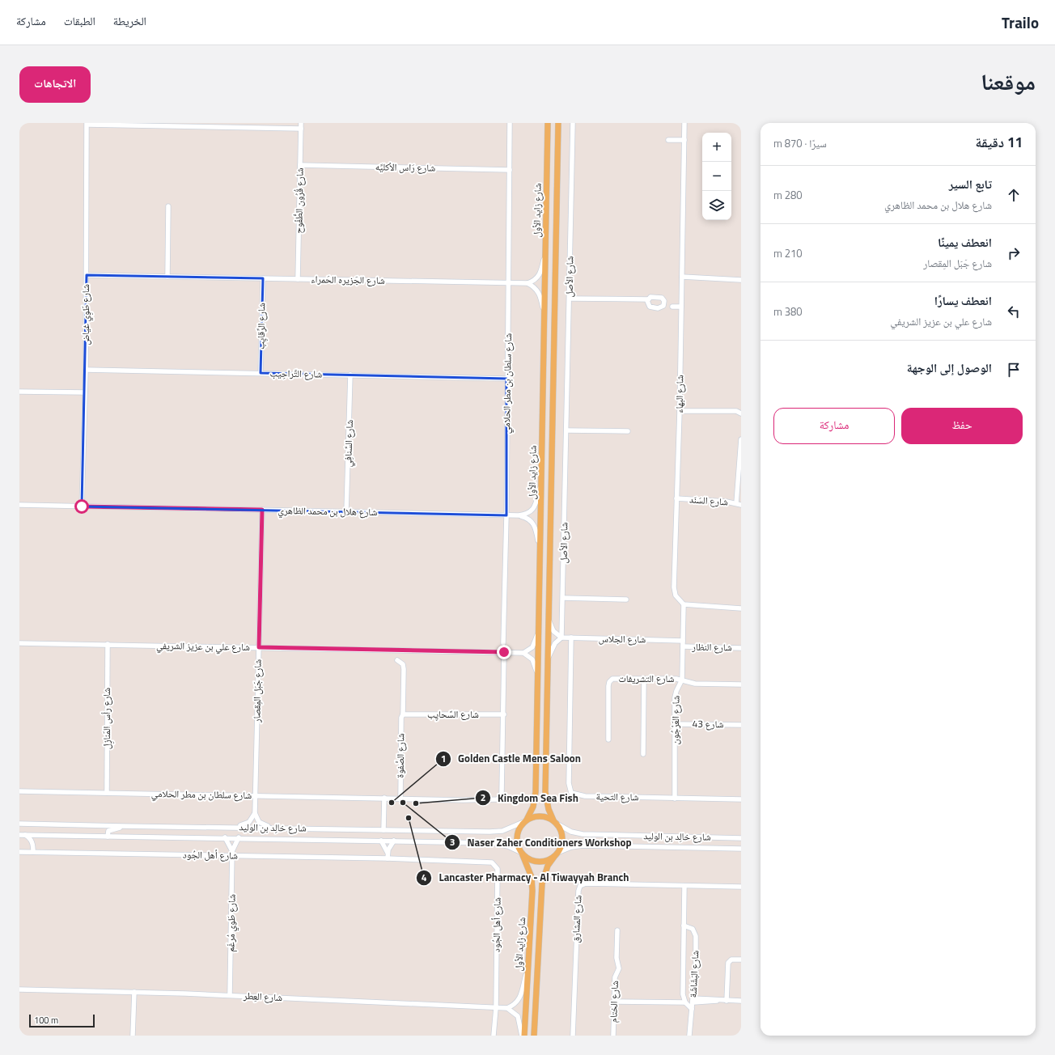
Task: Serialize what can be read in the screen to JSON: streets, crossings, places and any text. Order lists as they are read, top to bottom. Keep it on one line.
{"streets":{"main road":["شارع زايد الأول"],"street":["شارع رَاس الأكليَّه","شارع قُرُون الطُّفُوح","شارع الأصل","شارع الجَزيره الحَمراء","شارع طَوِي غياض","شارع الرِّقايِب","شارع التَّراحِيب","شارع سلطان بن مطر الحلامي","شارع البهاء","شارع السِّنافِي","شارع السَنَد","شارع هلال بن محمد الظاهري","شارع الجلاس","شارع علي بن عزيز الشريفي","شارع النظار","شارع التشريفات","شارع جَبَل المِقصار","شارع السَّحايِب","شارع رأس المَنازِل","شارع العَرْجُون","شارع 43","شارع الصَّفوة","شارع التحية","شارع خالِد بن الوليد","شارع أهل الجُود","شارع المشارق","شارع طَوي مُرغَم","شارع البَشَاشَة","شارع العِطر","شارع الختام"]},"crossings":[["شارع رَاس الأكليَّه","شارع قُرُون الطُّفُوح"],["شارع رَاس الأكليَّه","شارع سلطان بن مطر الحلامي"],["شارع قُرُون الطُّفُوح","شارع الجَزيره الحَمراء"],["شارع زايد الأول","شارع هلال بن محمد الظاهري"],["شارع زايد الأول","شارع خالِد بن الوليد"],["شارع الأصل","شارع الجلاس"],["شارع الجَزيره الحَمراء","شارع طَوِي غياض"],["شارع الجَزيره الحَمراء","شارع الرِّقايِب"],["شارع الجَزيره الحَمراء","شارع سلطان بن مطر الحلامي"],["شارع طَوِي غياض","شارع التَّراحِيب"],["شارع طَوِي غياض","شارع هلال بن محمد الظاهري"],["شارع الرِّقايِب","شارع التَّراحِيب"],["شارع التَّراحِيب","شارع سلطان بن مطر الحلامي"],["شارع التَّراحِيب","شارع السِّنافِي"],["شارع سلطان بن مطر الحلامي","شارع هلال بن محمد الظاهري"],["شارع سلطان بن مطر الحلامي","شارع علي بن عزيز الشريفي"],["شارع سلطان بن مطر الحلامي","شارع جَبَل المِقصار"],["شارع سلطان بن مطر الحلامي","شارع السَّحايِب"],["شارع سلطان بن مطر الحلامي","شارع رأس المَنازِل"],["شارع سلطان بن مطر الحلامي","شارع الصَّفوة"],["شارع البهاء","شارع السَنَد"],["شارع البهاء","شارع العَرْجُون"],["شارع السِّنافِي","شارع هلال بن محمد الظاهري"],["شارع هلال بن محمد الظاهري","شارع جَبَل المِقصار"],["شارع الجلاس","شارع العَرْجُون"],["شارع الجلاس","شارع التحية"],["شارع علي بن عزيز الشريفي","شارع جَبَل المِقصار"],["شارع علي بن عزيز الشريفي","شارع رأس المَنازِل"],["شارع النظار","شارع العَرْجُون"],["شارع التشريفات","شارع العَرْجُون"],["شارع السَّحايِب","شارع الصَّفوة"],["شارع العَرْجُون","شارع 43"],["شارع العَرْجُون","شارع التحية"],["شارع خالِد بن الوليد","شارع طَوي مُرغَم"],["شارع أهل الجُود","شارع طَوي مُرغَم"],["شارع أهل الجُود","شارع العِطر"],["شارع المشارق","شارع البَشَاشَة"],["شارع طَوي مُرغَم","شارع العِطر"]],"places":["Golden Castle Mens Saloon","Naser Zaher Conditioners Workshop","Kingdom Sea Fish","Lancaster Pharmacy - Al Tiwayyah Branch"],"scale_bar":"100 m","page":{"header":"Trailo","nav":["الخريطة","الطبقات","مشاركة"],"title":"موقعنا","buttons":["الاتجاهات",["حفظ","مشاركة"]],"heading":["11 دقيقة","سيرًا · 870 m"],"map_buttons":["+","−"],"list":[["تابع السير","شارع هلال بن محمد الظاهري","280 m"],["انعطف يمينًا","شارع جَبَل المِقصار","210 m"],["انعطف يسارًا","شارع علي بن عزيز الشريفي","380 m"],"الوصول إلى الوجهة"],"scale":"100 m"}}
